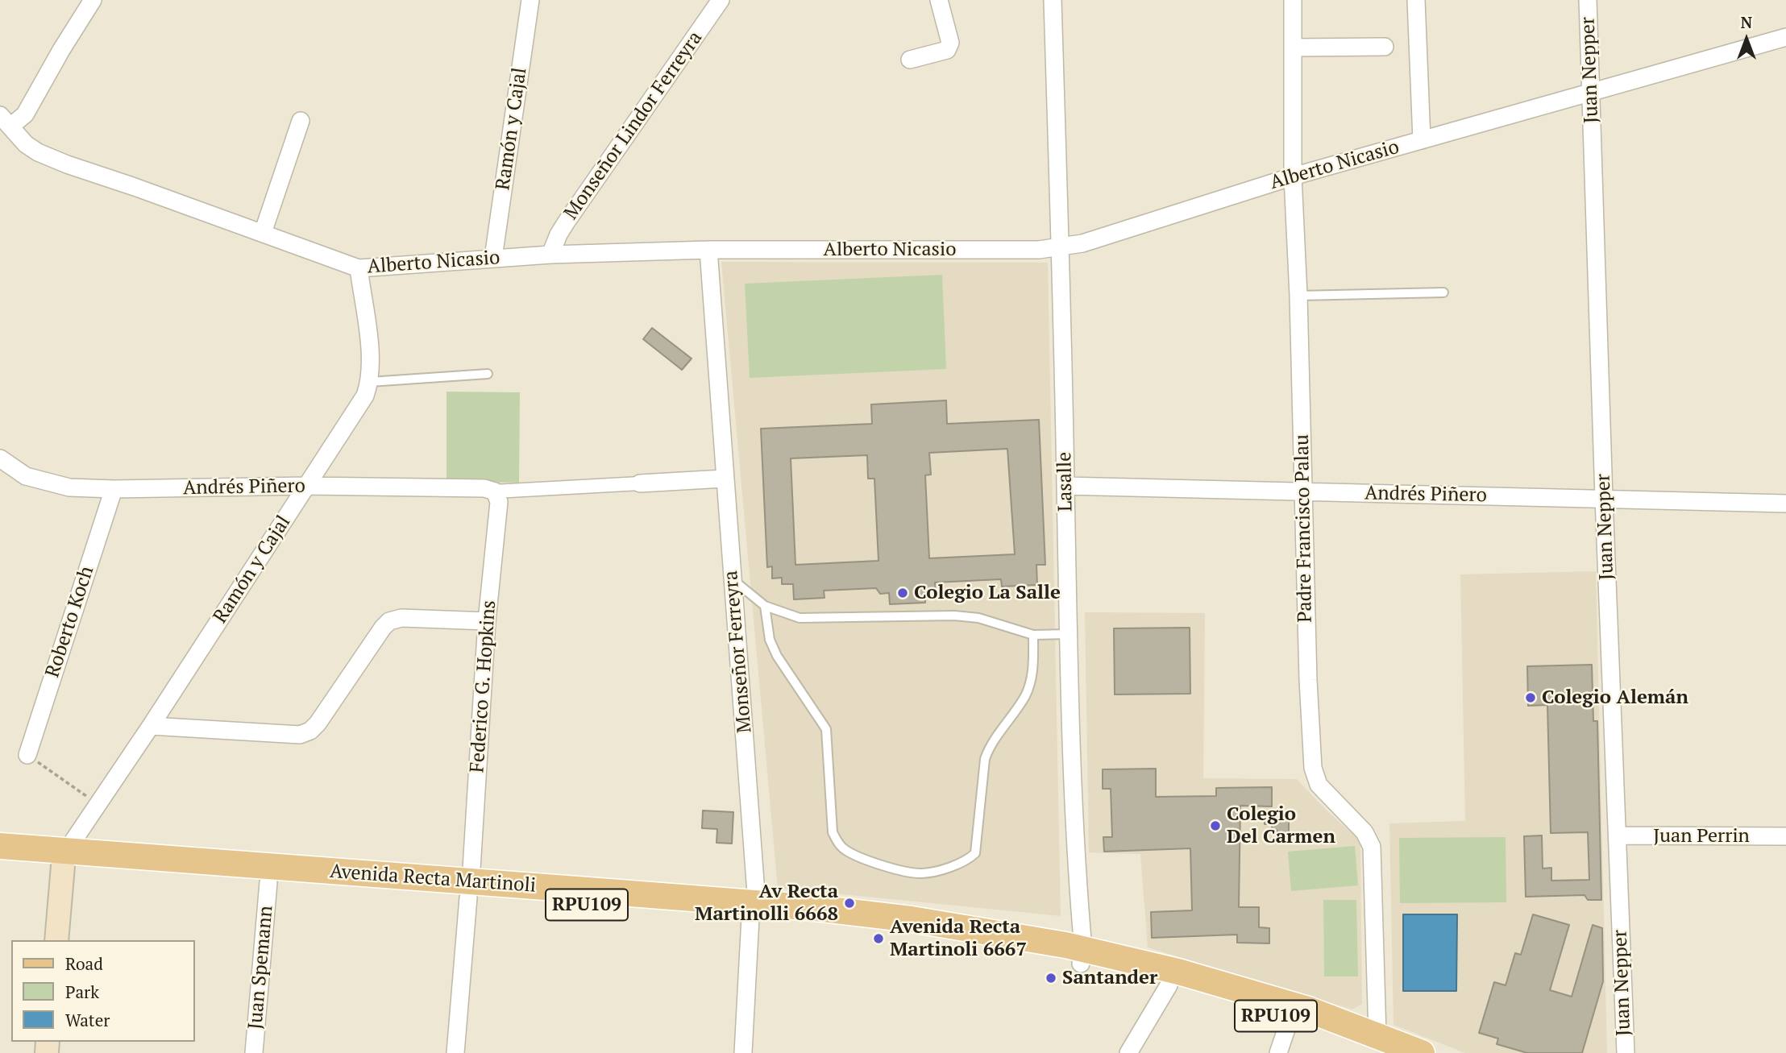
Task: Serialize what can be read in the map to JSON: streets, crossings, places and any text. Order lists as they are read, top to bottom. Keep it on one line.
{"streets":{"main road":["Ramón y Cajal","Avenida Recta Martinoli","RPU109"],"street":["Juan Nepper","Monseñor Lindor Ferreyra","Alberto Nicasio","Lasalle","Andrés Piñero","Padre Francisco Palau","Roberto Koch","Monseñor Ferreyra","Federico G. Hopkins","Juan Perrin","Juan Spemann"]},"crossings":[["Juan Nepper","Alberto Nicasio"],["Juan Nepper","Andrés Piñero"],["Juan Nepper","Juan Perrin"],["Monseñor Lindor Ferreyra","Alberto Nicasio"],["Ramón y Cajal","Alberto Nicasio"],["Ramón y Cajal","Andrés Piñero"],["Ramón y Cajal","Avenida Recta Martinoli"],["Alberto Nicasio","Lasalle"],["Alberto Nicasio","Padre Francisco Palau"],["Alberto Nicasio","Monseñor Ferreyra"],["Lasalle","Andrés Piñero"],["Lasalle","Avenida Recta Martinoli"],["Andrés Piñero","Padre Francisco Palau"],["Andrés Piñero","Roberto Koch"],["Andrés Piñero","Federico G. Hopkins"],["Padre Francisco Palau","Avenida Recta Martinoli"],["Monseñor Ferreyra","Avenida Recta Martinoli"],["Federico G. Hopkins","Avenida Recta Martinoli"],["Avenida Recta Martinoli","Juan Spemann"]],"places":["Colegio La Salle","Colegio Alemán","Colegio Del Carmen","Av Recta Martinolli 6668","Avenida Recta Martinoli 6667","Santander"],"legend":["Road","Park","Water"],"north":"top"}
